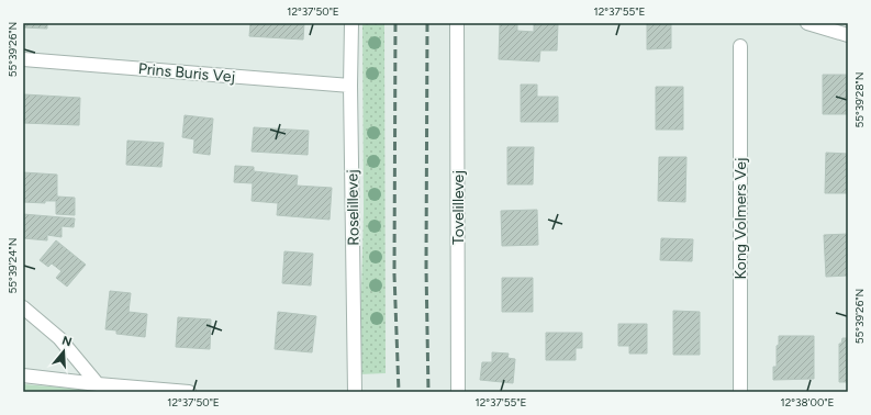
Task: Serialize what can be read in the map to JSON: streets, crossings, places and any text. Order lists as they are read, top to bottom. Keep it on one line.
{"streets":{"street":["Prins Buris Vej","Roselillevej","Tovelillevej","Kong Volmers Vej"]},"crossings":[["Prins Buris Vej","Roselillevej"]],"north":"top","coordinates":["12°37'50\"E","12°37'55\"E","55°39'26\"N","55°39'28\"N","55°39'24\"N","12°38'00\"E"]}
